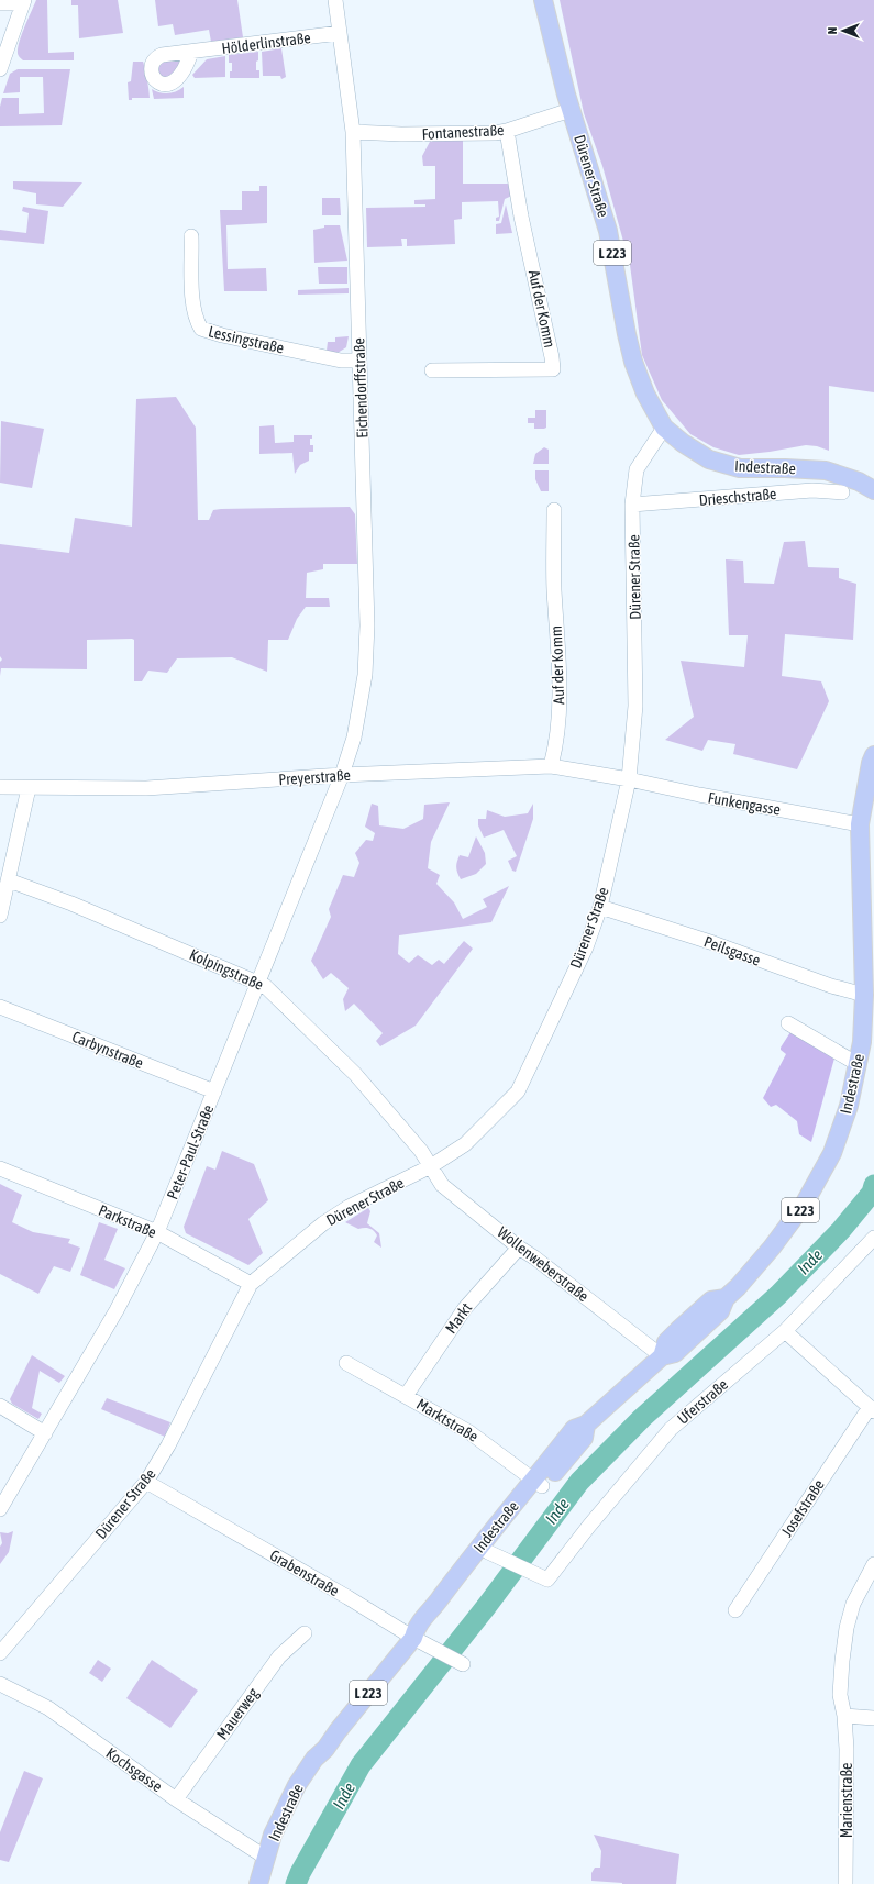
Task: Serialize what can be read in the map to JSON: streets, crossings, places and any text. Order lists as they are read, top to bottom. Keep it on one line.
{"streets":{"main road":["Dürener Straße","L 223","Indestraße"],"street":["Hölderlinstraße","Fontanestraße","Auf der Komm","Lessingstraße","Eichendorffstraße","Drieschstraße","Preyerstraße","Funkengasse","Peilsgasse","Kolpingstraße","Carbynstraße","Peter-Paul-Straße","Parkstraße","Wollenweberstraße","Markt","Uferstraße","Marktstraße","Josefstraße","Grabenstraße","Mauerweg","Kochsgasse","Marienstraße"]},"crossings":[["Hölderlinstraße","Eichendorffstraße"],["Fontanestraße","Dürener Straße"],["Fontanestraße","Auf der Komm"],["Fontanestraße","Eichendorffstraße"],["Dürener Straße","Indestraße"],["Dürener Straße","Drieschstraße"],["Dürener Straße","Preyerstraße"],["Dürener Straße","Funkengasse"],["Dürener Straße","Peilsgasse"],["Dürener Straße","Kolpingstraße"],["Dürener Straße","Parkstraße"],["Dürener Straße","Wollenweberstraße"],["Dürener Straße","Grabenstraße"],["Auf der Komm","Preyerstraße"],["Lessingstraße","Eichendorffstraße"],["Eichendorffstraße","Preyerstraße"],["Eichendorffstraße","Peter-Paul-Straße"],["Indestraße","Funkengasse"],["Indestraße","Peilsgasse"],["Indestraße","Wollenweberstraße"],["Indestraße","Uferstraße"],["Indestraße","Marktstraße"],["Indestraße","Grabenstraße"],["Indestraße","Kochsgasse"],["Preyerstraße","Funkengasse"],["Preyerstraße","Peter-Paul-Straße"],["Kolpingstraße","Peter-Paul-Straße"],["Kolpingstraße","Wollenweberstraße"],["Carbynstraße","Peter-Paul-Straße"],["Peter-Paul-Straße","Parkstraße"],["Wollenweberstraße","Markt"],["Markt","Marktstraße"],["Mauerweg","Kochsgasse"]],"water":["Inde"],"north":"left"}
